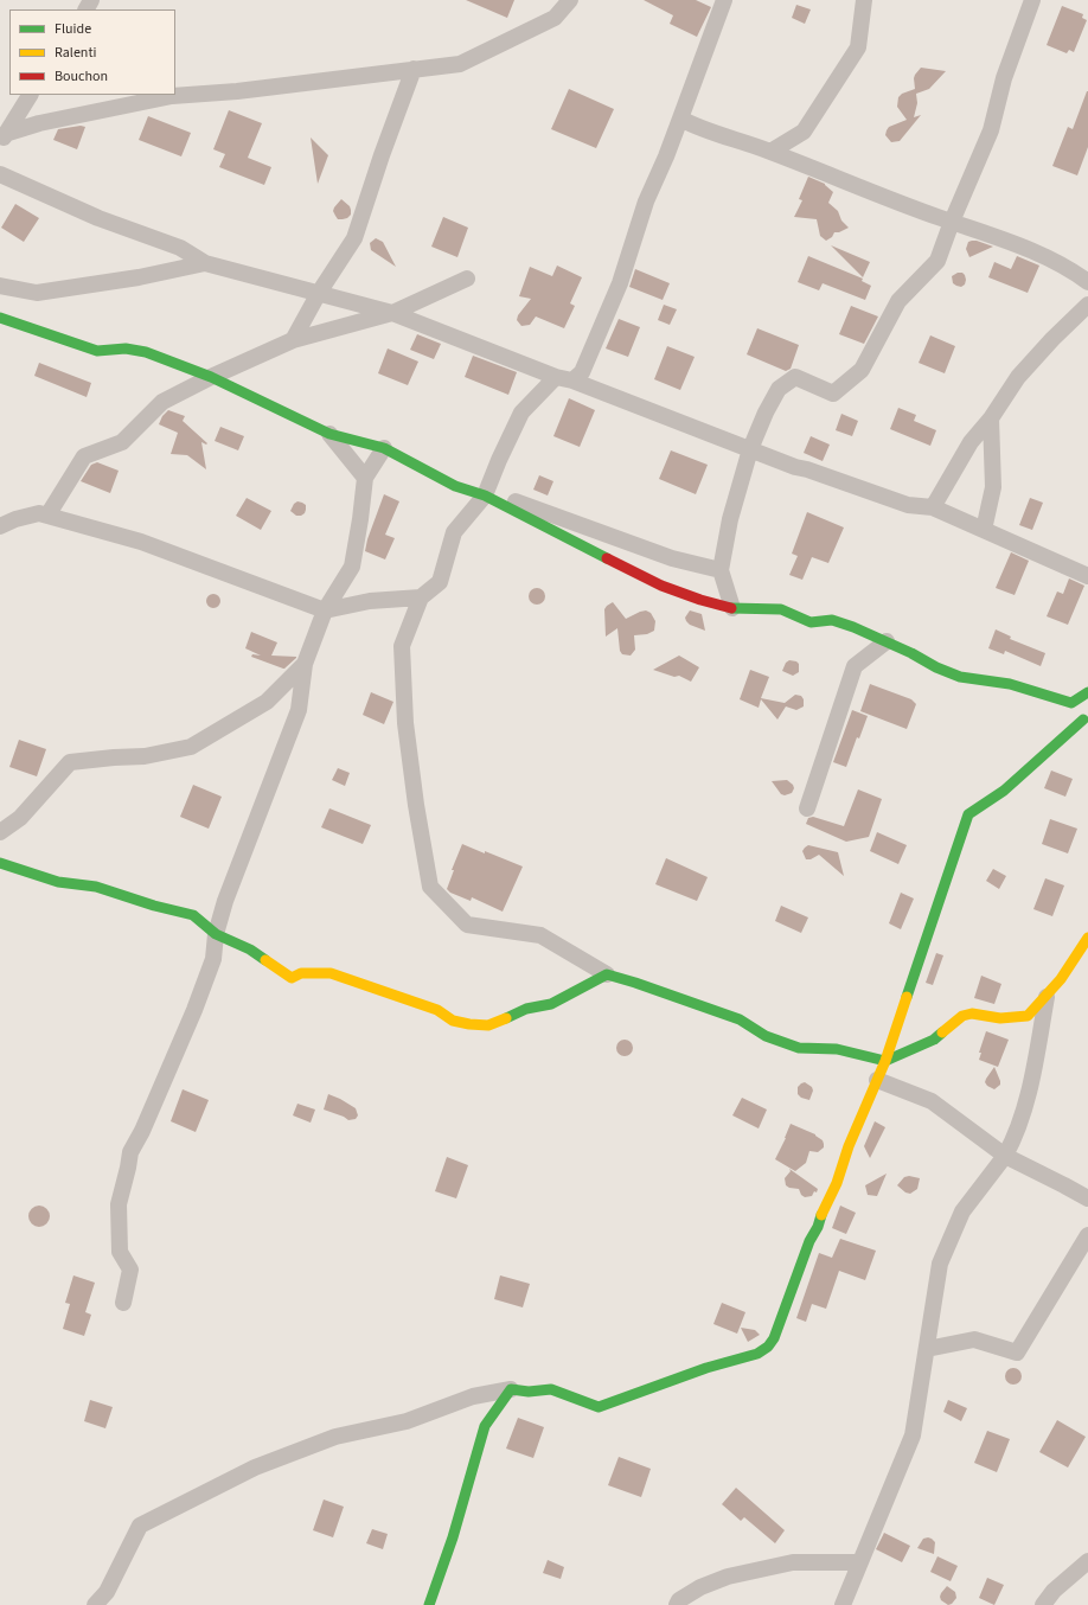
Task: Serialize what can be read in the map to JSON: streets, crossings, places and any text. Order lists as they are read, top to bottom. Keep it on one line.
{"legend":["Fluide","Ralenti","Bouchon"]}
